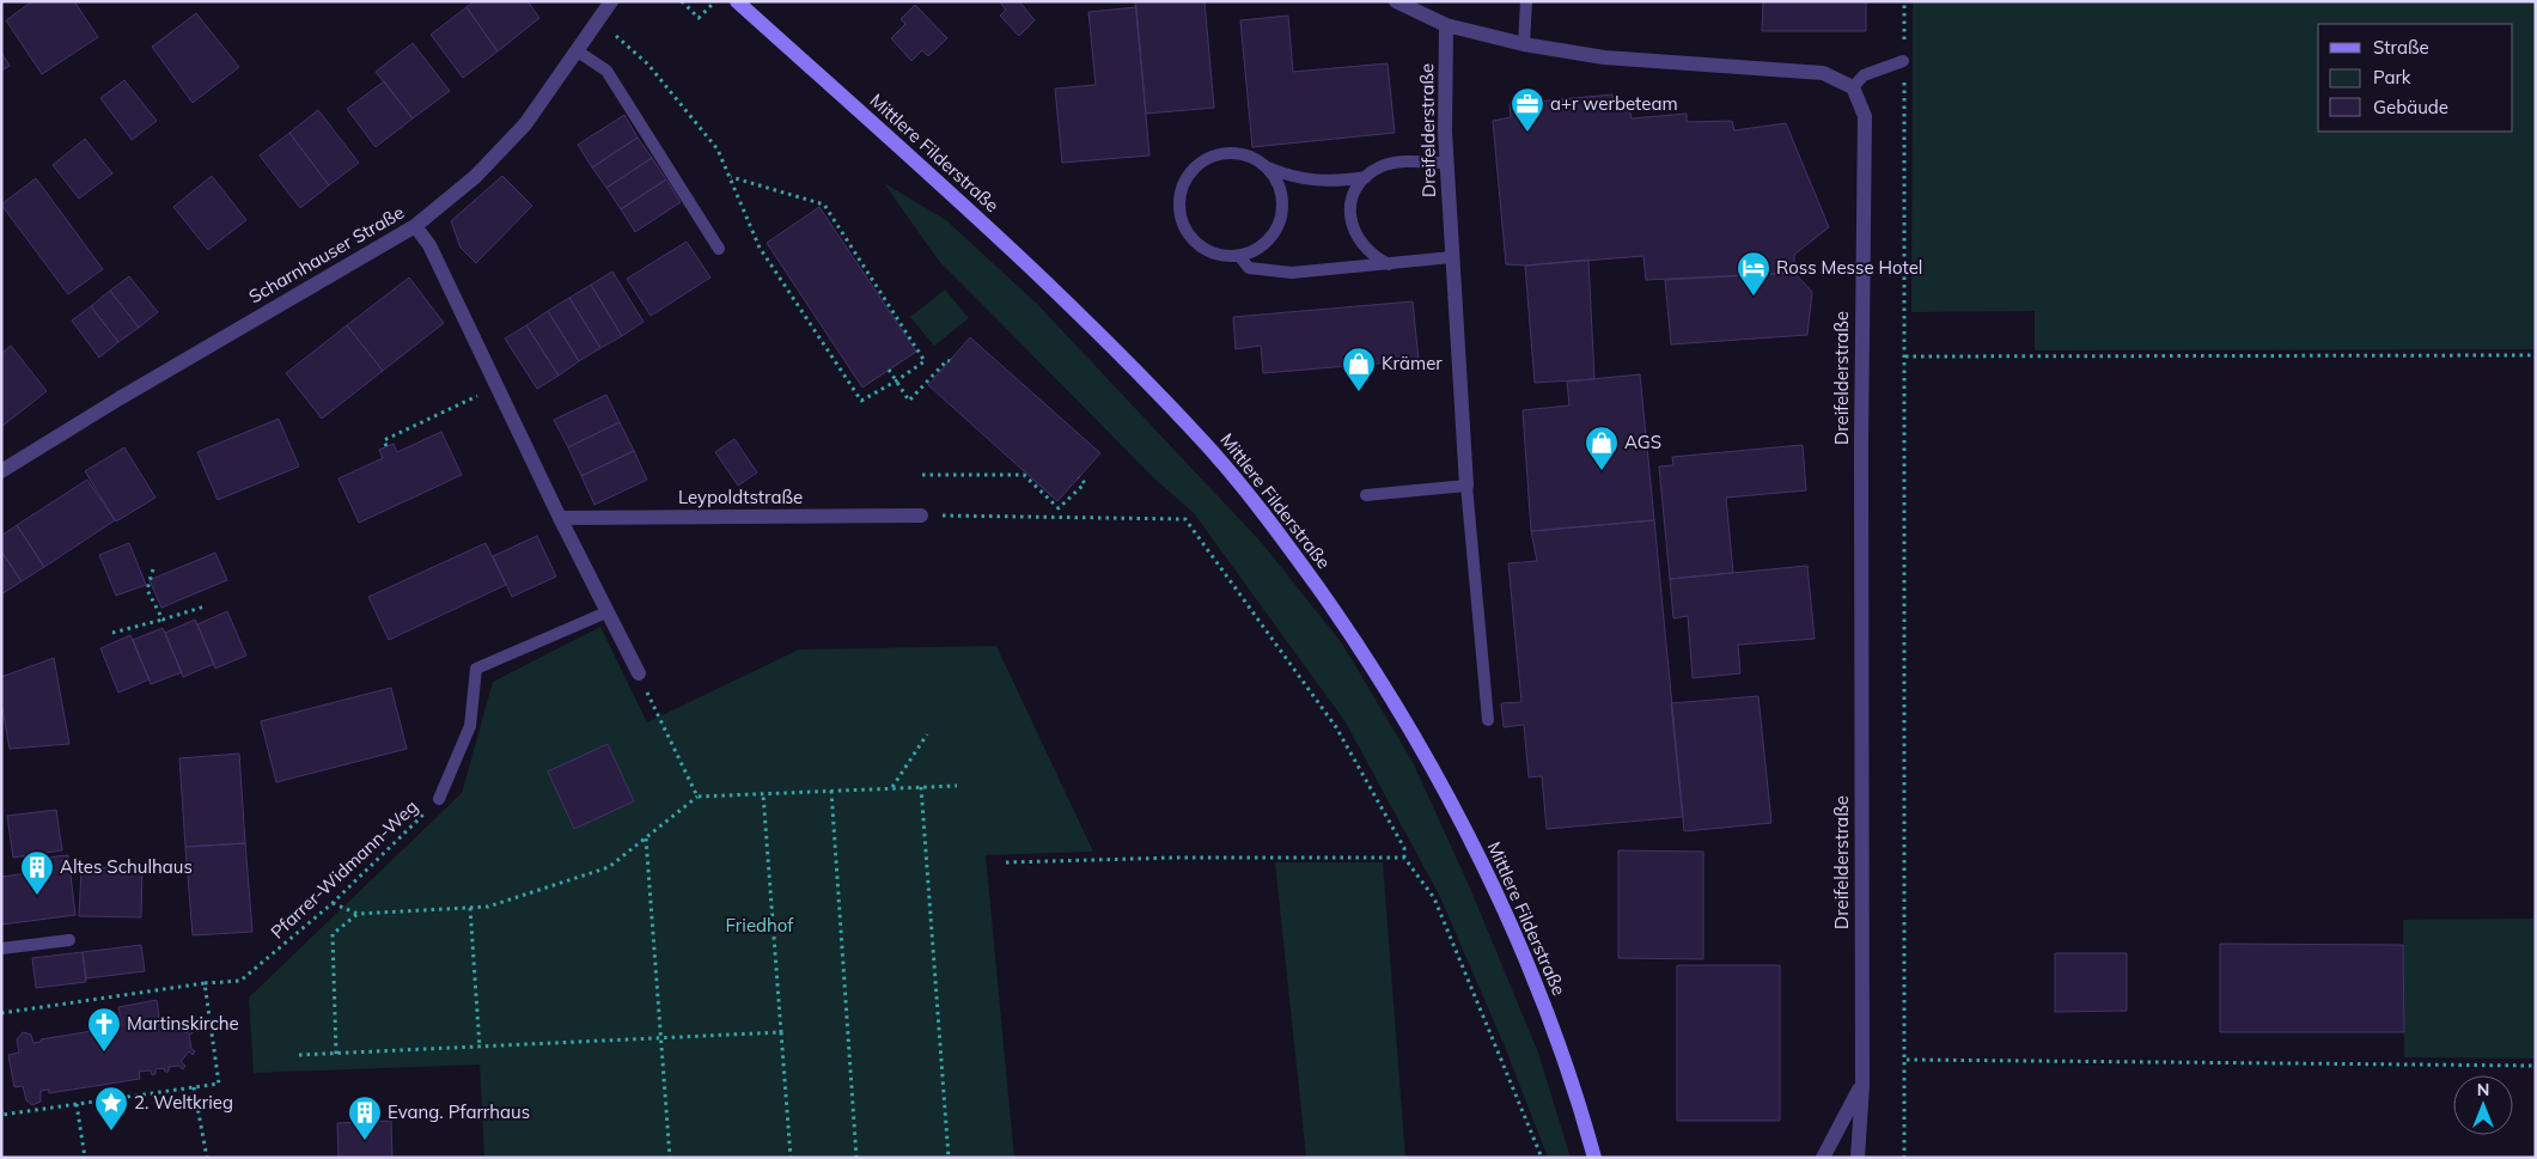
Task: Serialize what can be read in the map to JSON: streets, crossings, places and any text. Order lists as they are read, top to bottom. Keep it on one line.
{"streets":{"main road":["Mittlere Filderstraße"],"street":["Dreifelderstraße","Scharnhauser Straße","Leypoldtstraße"],"path":["Pfarrer-Widmann-Weg"]},"parks":["Friedhof"],"places":{"office":["a+r werbeteam"],"hotel":["Ross Messe Hotel"],"shop":["Krämer","AGS"],"building":["Altes Schulhaus","Evang. Pfarrhaus"],"church":["Martinskirche"],"place":["2. Weltkrieg"]},"legend":["Straße","Park","Gebäude"],"north":"top"}
